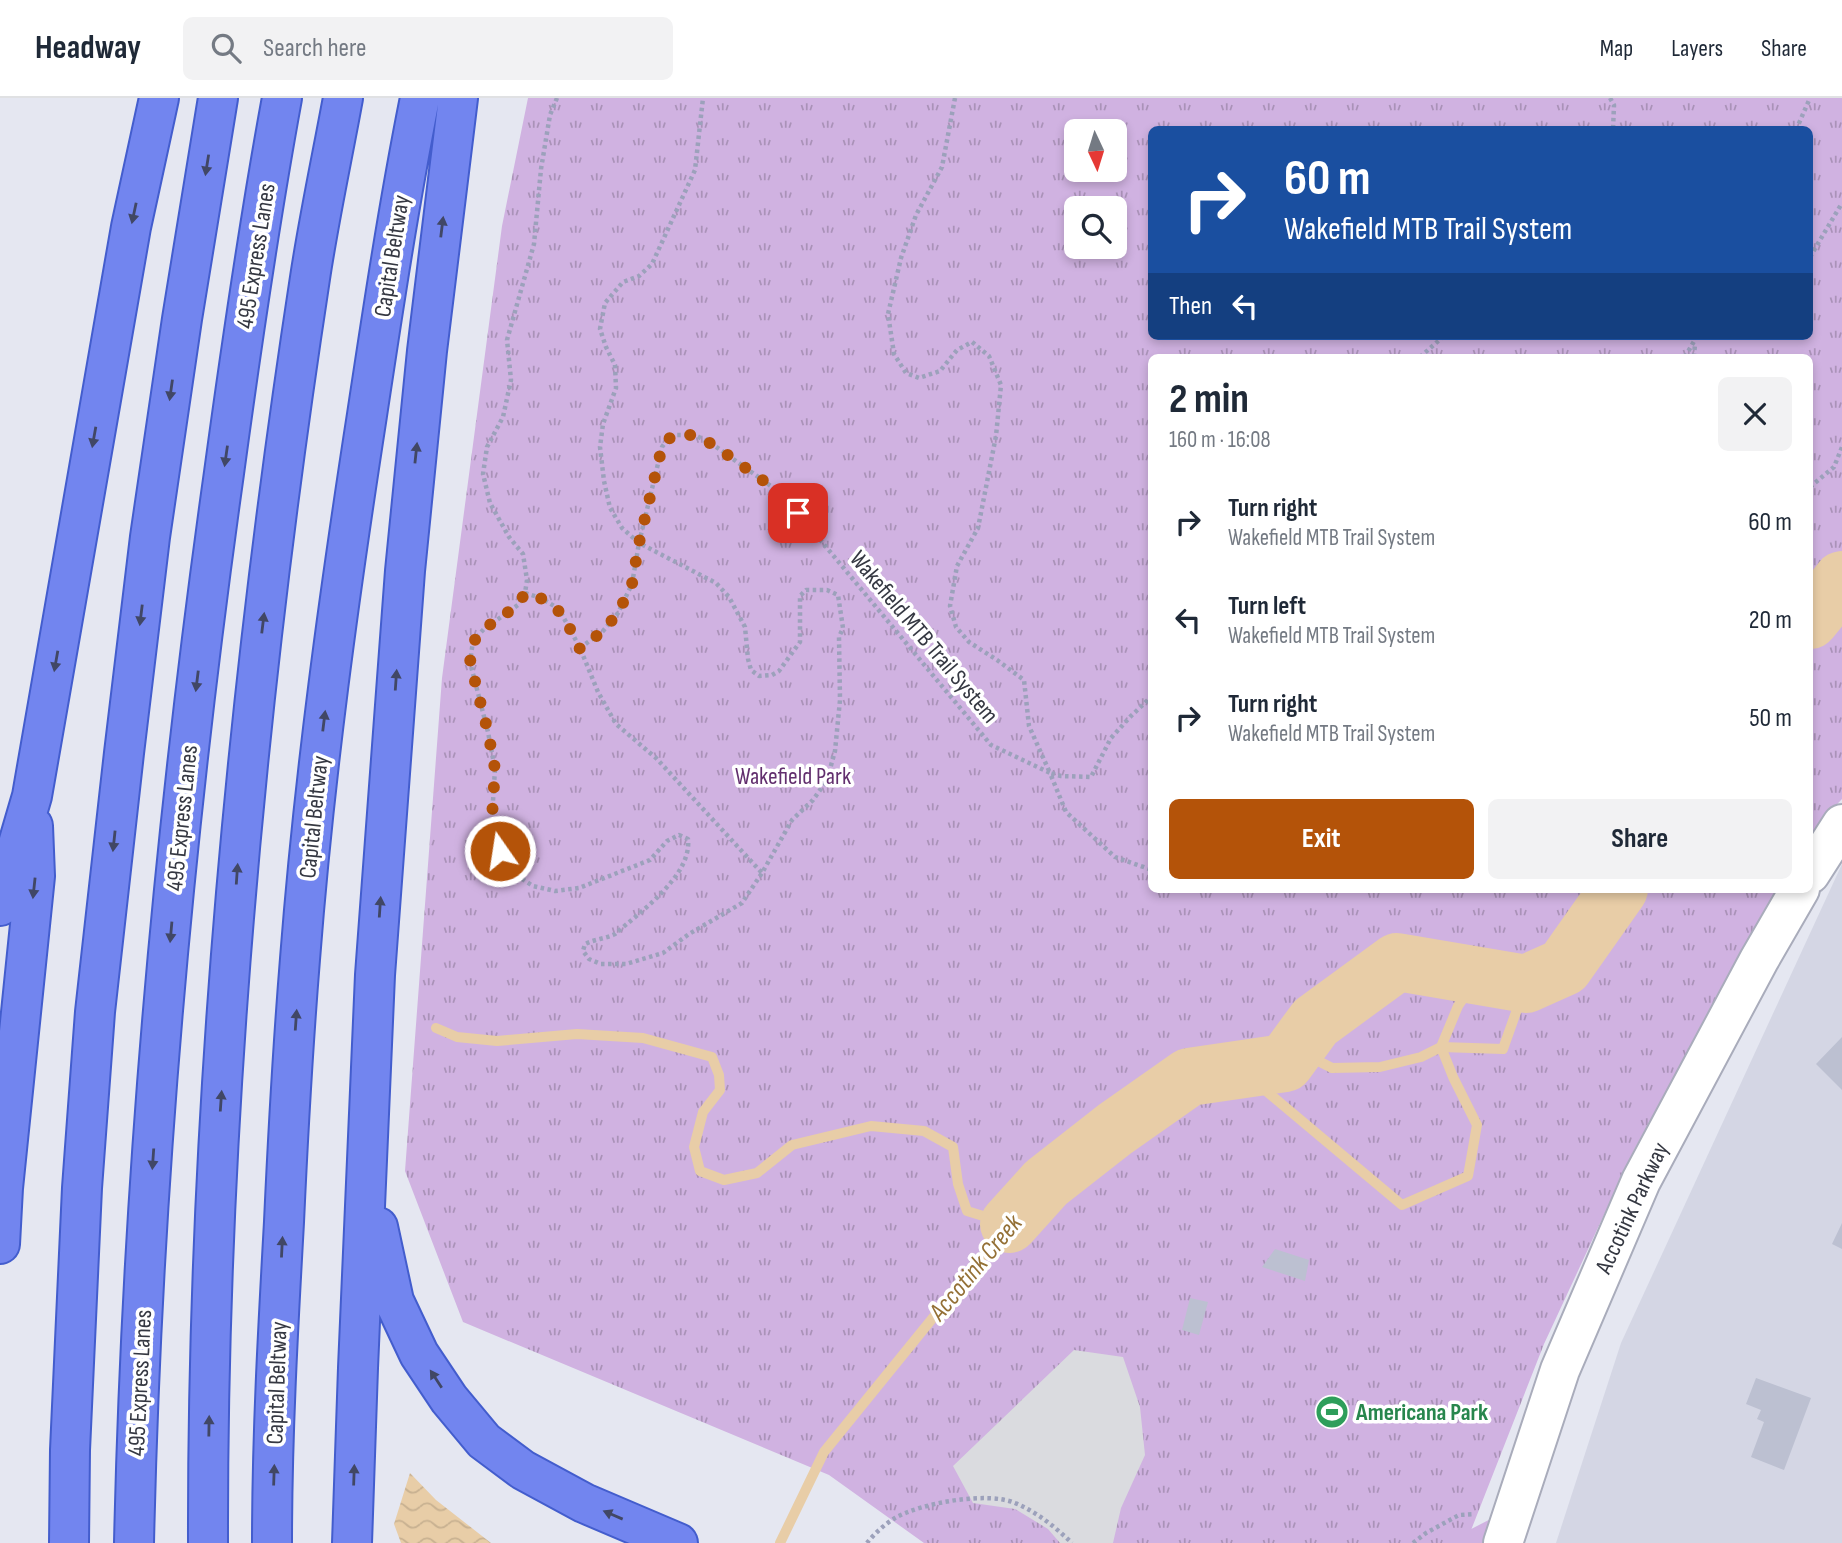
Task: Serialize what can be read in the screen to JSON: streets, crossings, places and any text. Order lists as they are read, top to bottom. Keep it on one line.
{"streets":{"highway":["495 Express Lanes","Capital Beltway"],"street":["Accotink Parkway"],"path":["Wakefield MTB Trail System"]},"water":["Accotink Creek"],"parks":["Wakefield Park"],"places":{"sports":["Americana Park"]},"north":"bottom","page":{"header":"Headway","search":"Search here","nav":["Map","Layers","Share"],"turn":["60 m","Wakefield MTB Trail System"],"then":"Then","heading":["2 min","160 m · 16:08"],"list":[{"name":"Turn right","note":"Wakefield MTB Trail System","value":"60 m"},{"name":"Turn left","note":"Wakefield MTB Trail System","value":"20 m"},{"name":"Turn right","note":"Wakefield MTB Trail System","value":"50 m"}],"buttons":["Exit","Share"]}}
